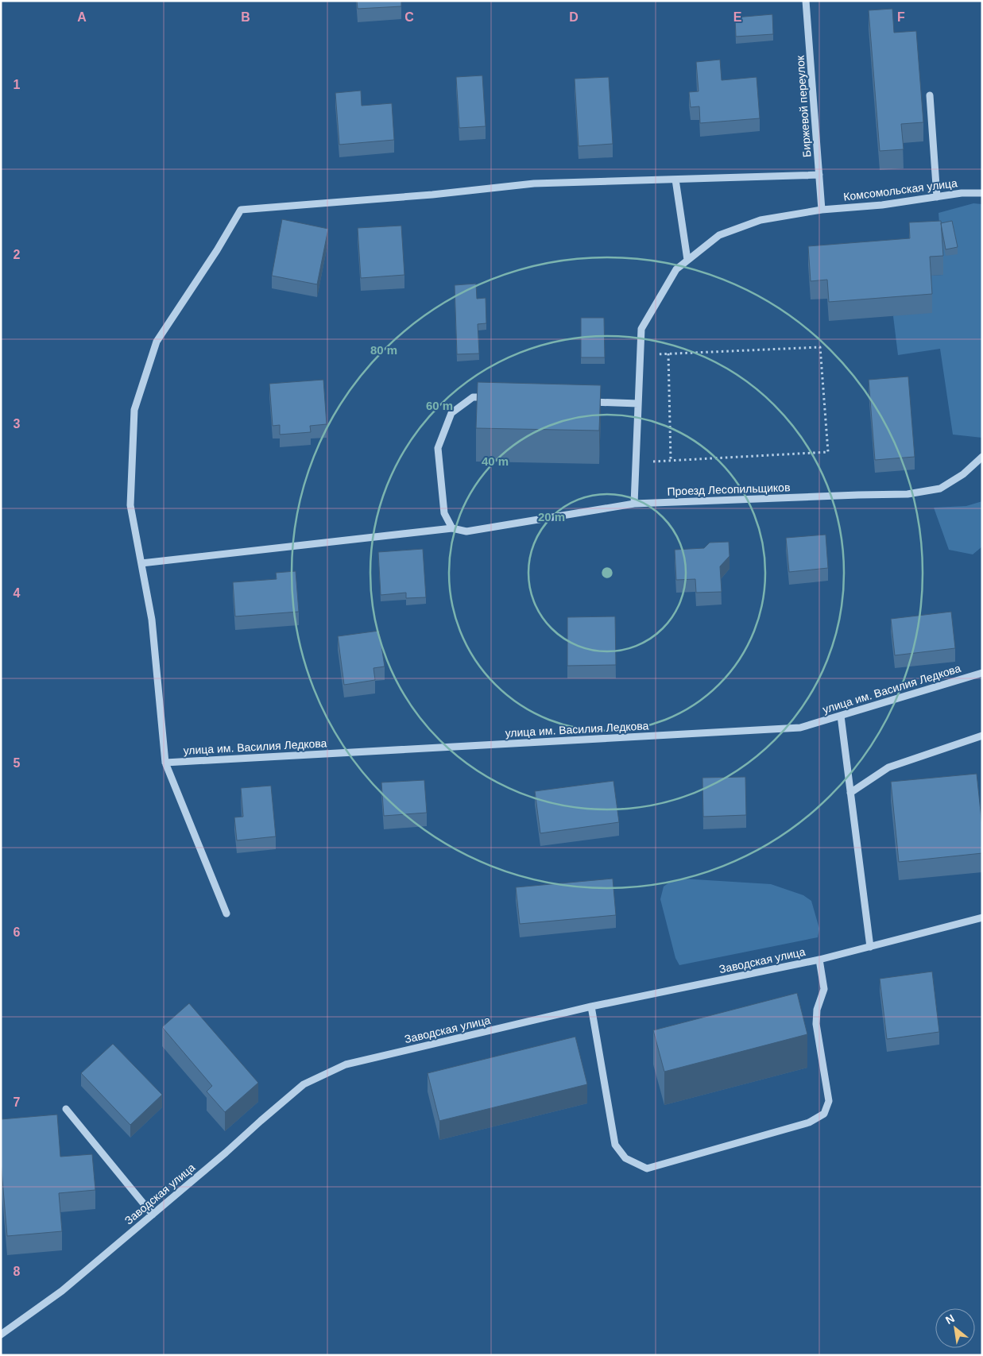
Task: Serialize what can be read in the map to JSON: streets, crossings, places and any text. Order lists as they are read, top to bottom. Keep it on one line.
{"streets":{"street":["Биржевой переулок","Комсомольская улица","Проезд Лесопильщиков","улица им. Василия Ледкова","Заводская улица"]},"crossings":[["Биржевой переулок","Комсомольская улица"],["Комсомольская улица","Проезд Лесопильщиков"]],"north":"top left","grid":{"columns":["A","B","C","D","E","F"],"rows":["1","2","3","4","5","6","7","8"]},"rings":["80 m","60 m","40 m","20 m"]}
